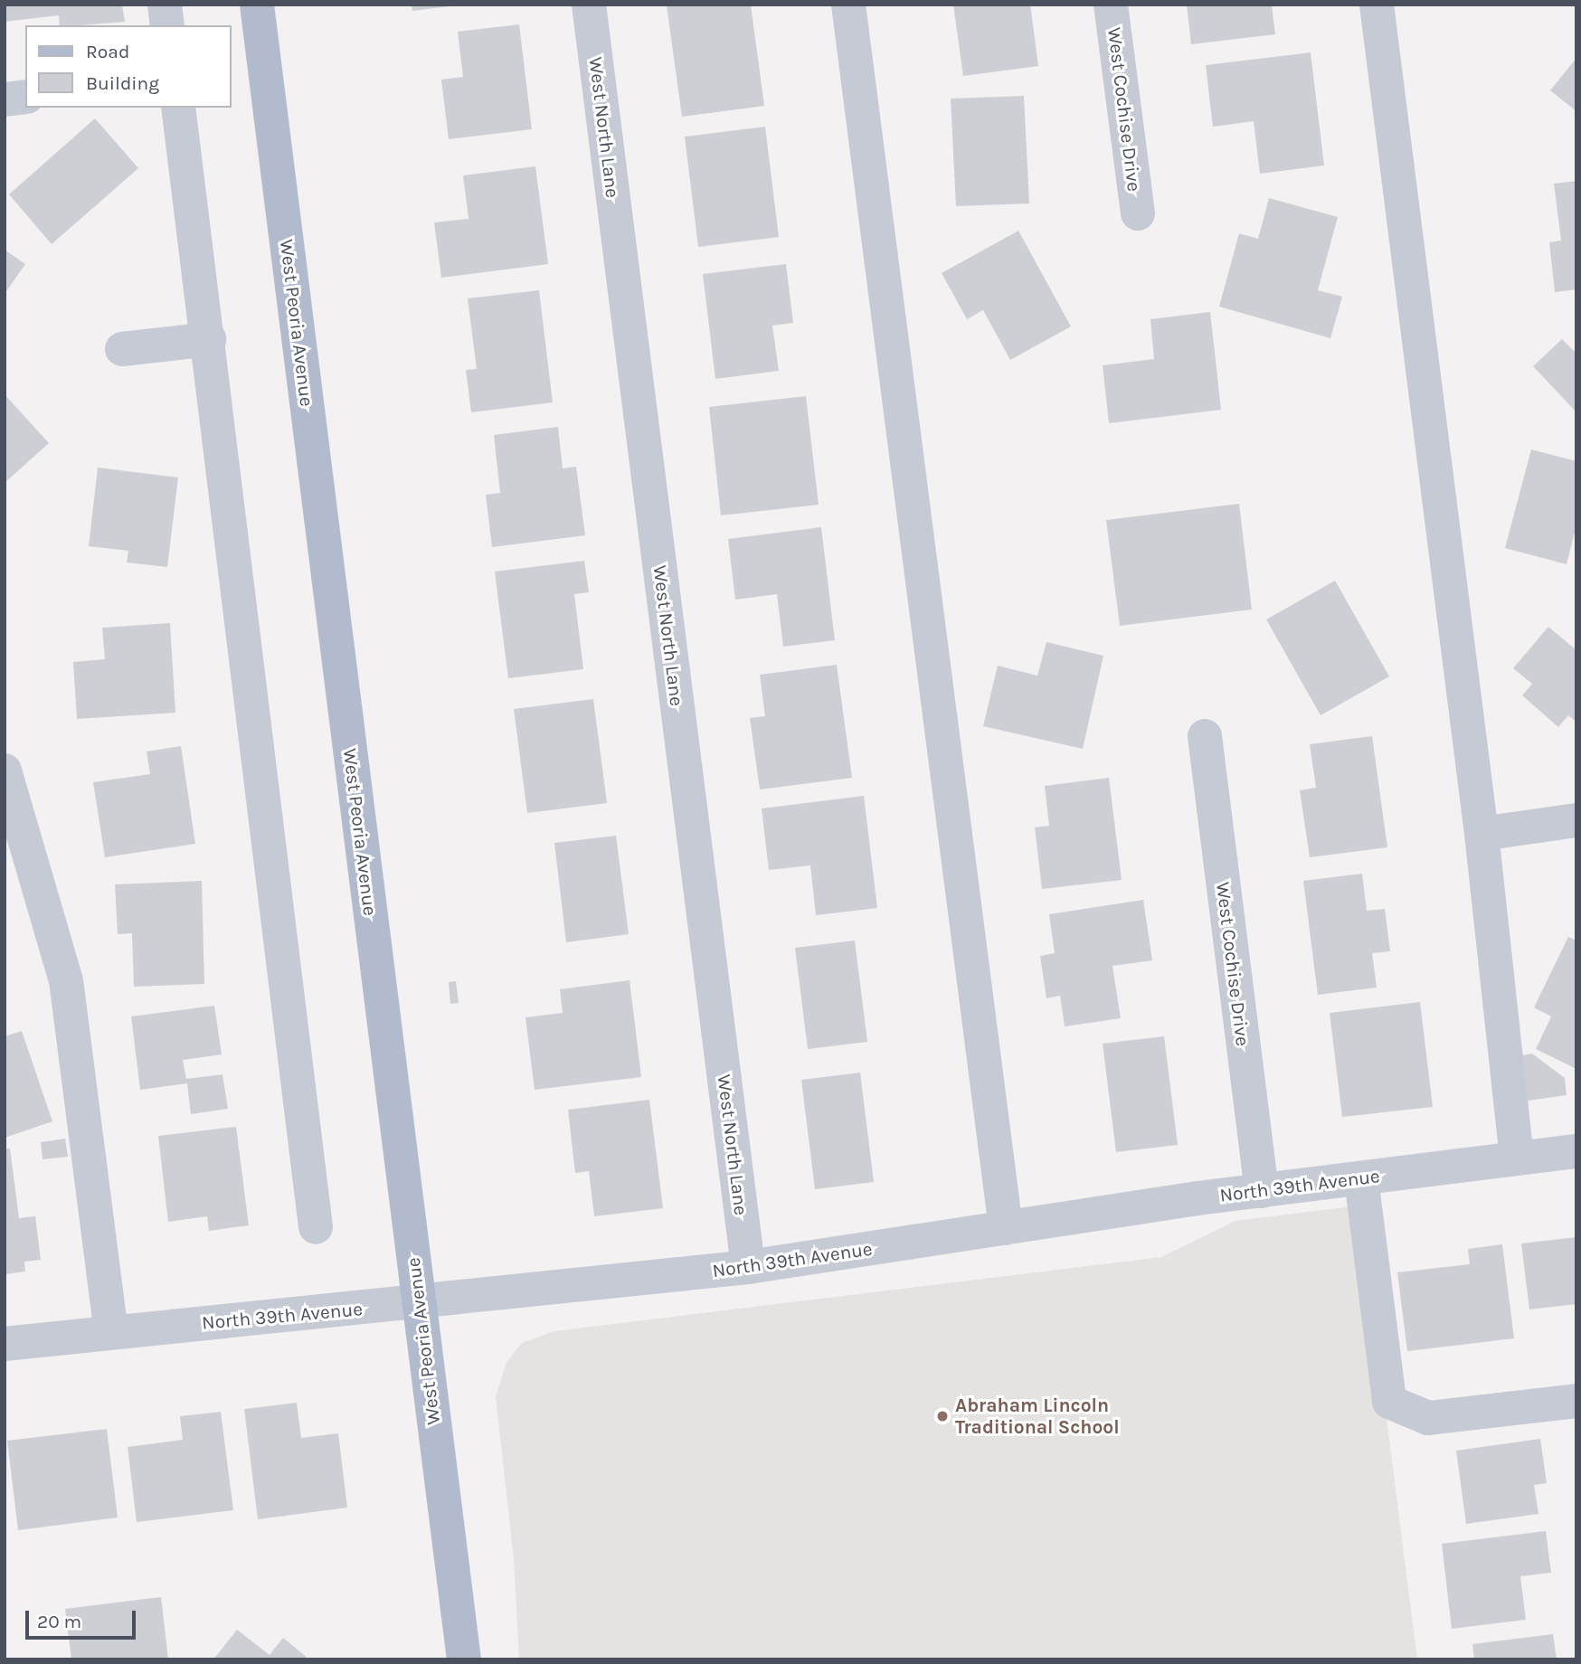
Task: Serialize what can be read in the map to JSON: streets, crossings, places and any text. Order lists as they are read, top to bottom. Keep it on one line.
{"streets":{"main road":["West Peoria Avenue"],"street":["West Cochise Drive","West North Lane","North 39th Avenue"]},"crossings":[["West Cochise Drive","North 39th Avenue"],["West North Lane","North 39th Avenue"],["West Peoria Avenue","North 39th Avenue"]],"places":["Abraham Lincoln Traditional School"],"legend":["Road","Building"],"scale_bar":"20 m"}
